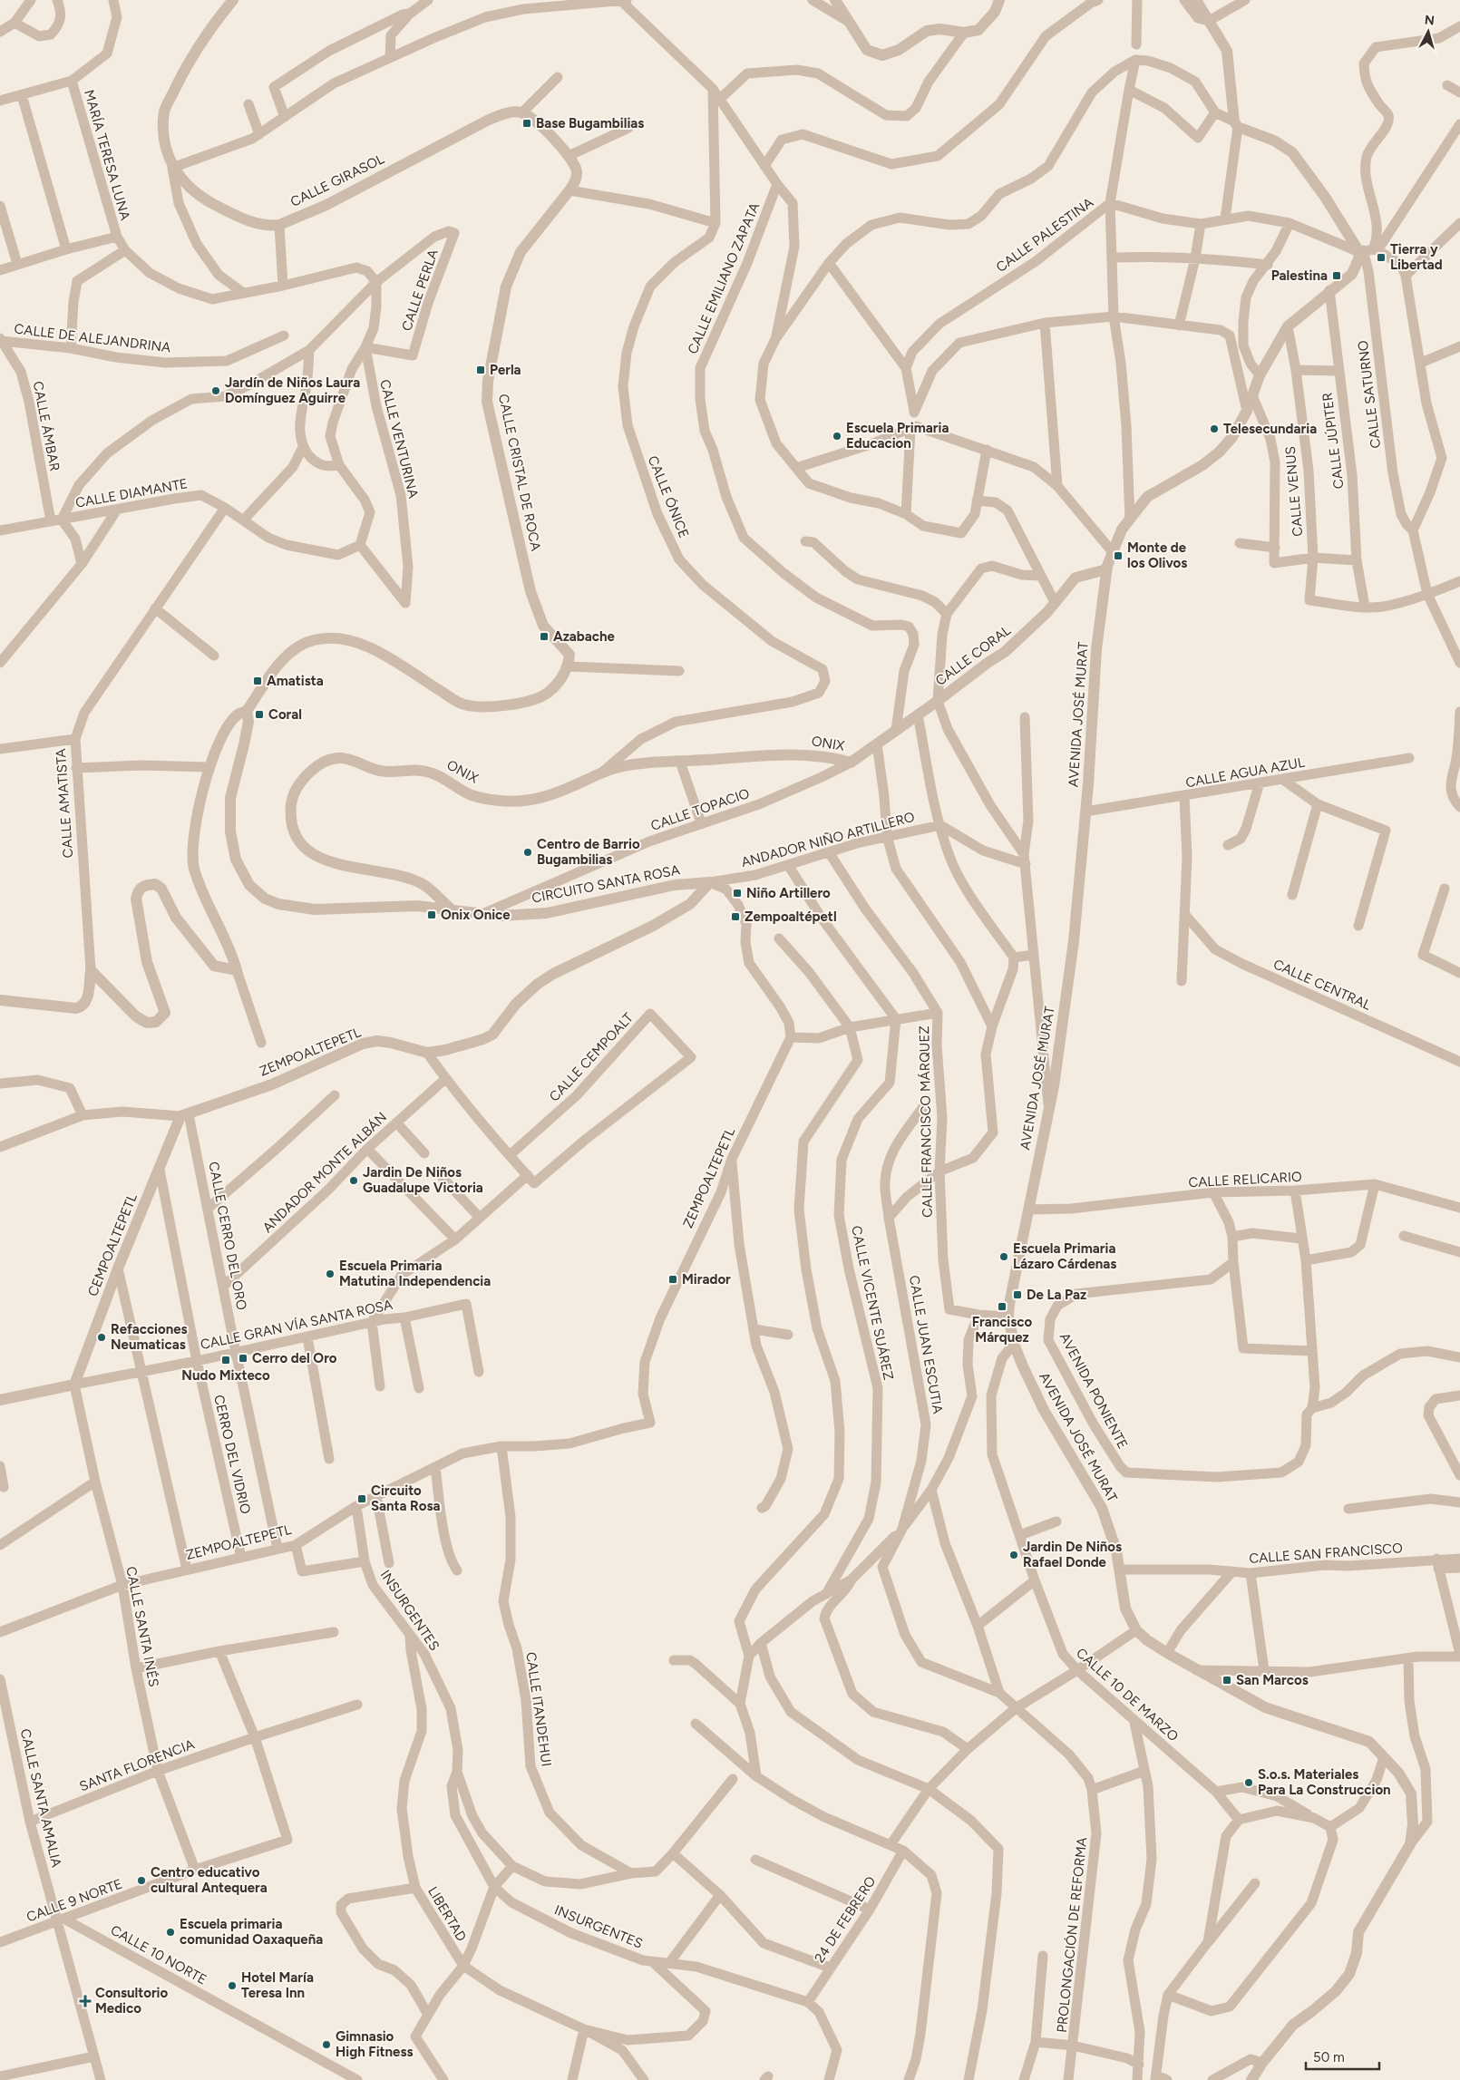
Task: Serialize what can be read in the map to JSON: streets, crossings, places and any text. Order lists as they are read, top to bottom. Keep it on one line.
{"streets":{"street":["MARÍA TERESA LUNA","CALLE GIRASOL","CALLE PALESTINA","CALLE EMILIANO ZAPATA","CALLE PERLA","CALLE DE ALEJANDRINA","CALLE SATURNO","CALLE ÁMBAR","CALLE VENTURINA","CALLE JÚPITER","CALLE CRISTAL DE ROCA","CALLE VENUS","CALLE DIAMANTE","CALLE ÓNICE","CALLE CORAL","AVENIDA JOSÉ MURAT","ONIX","CALLE AGUA AZUL","CALLE AMATISTA","CALLE TOPACIO","ANDADOR NIÑO ARTILLERO","CIRCUITO SANTA ROSA","CALLE CENTRAL","ZEMPOALTEPETL","CALLE CEMPOALT","CALLE FRANCISCO MÁRQUEZ","ANDADOR MONTE ALBÁN","CALLE RELICARIO","CALLE CERRO DEL ORO","CEMPOALTEPETL","CALLE VICENTE SUÁREZ","CALLE GRAN VÍA SANTA ROSA","CALLE JUAN ESCUTIA","AVENIDA PONIENTE","CERRO DEL VIDRIO","CALLE SAN FRANCISCO","INSURGENTES","CALLE SANTA INÉS","CALLE 10 DE MARZO","CALLE ITANDEHUI","SANTA FLORENCIA","CALLE SANTA AMALIA","CALLE 9 NORTE","LIBERTAD","24 DE FEBRERO","PROLONGACIÓN DE REFORMA","CALLE 10 NORTE"]},"crossings":[["MARÍA TERESA LUNA","CALLE PERLA"],["MARÍA TERESA LUNA","CALLE VENTURINA"],["CALLE GIRASOL","CALLE CRISTAL DE ROCA"],["CALLE PALESTINA","CALLE SATURNO"],["CALLE PALESTINA","AVENIDA JOSÉ MURAT"],["CALLE EMILIANO ZAPATA","CALLE CORAL"],["CALLE PERLA","CALLE VENTURINA"],["CALLE DE ALEJANDRINA","CALLE ÁMBAR"],["CALLE SATURNO","AVENIDA JOSÉ MURAT"],["CALLE ÁMBAR","CALLE DIAMANTE"],["CALLE VENTURINA","CALLE DIAMANTE"],["CALLE JÚPITER","CALLE VENUS"],["CALLE JÚPITER","AVENIDA JOSÉ MURAT"],["CALLE VENUS","AVENIDA JOSÉ MURAT"],["CALLE DIAMANTE","CALLE AMATISTA"],["CALLE ÓNICE","ONIX"],["CALLE CORAL","AVENIDA JOSÉ MURAT"],["CALLE CORAL","ONIX"],["CALLE CORAL","CALLE TOPACIO"],["AVENIDA JOSÉ MURAT","CALLE AGUA AZUL"],["AVENIDA JOSÉ MURAT","CALLE FRANCISCO MÁRQUEZ"],["AVENIDA JOSÉ MURAT","CALLE RELICARIO"],["AVENIDA JOSÉ MURAT","CALLE SAN FRANCISCO"],["AVENIDA JOSÉ MURAT","CALLE 10 DE MARZO"],["ONIX","CALLE TOPACIO"],["ONIX","CIRCUITO SANTA ROSA"],["CALLE TOPACIO","CIRCUITO SANTA ROSA"],["ANDADOR NIÑO ARTILLERO","CIRCUITO SANTA ROSA"],["ANDADOR NIÑO ARTILLERO","ZEMPOALTEPETL"],["ANDADOR NIÑO ARTILLERO","CALLE FRANCISCO MÁRQUEZ"],["CIRCUITO SANTA ROSA","ZEMPOALTEPETL"],["ZEMPOALTEPETL","CALLE CERRO DEL ORO"],["ZEMPOALTEPETL","CEMPOALTEPETL"],["ZEMPOALTEPETL","CERRO DEL VIDRIO"],["ZEMPOALTEPETL","INSURGENTES"],["ZEMPOALTEPETL","CALLE SANTA INÉS"],["ZEMPOALTEPETL","CALLE ITANDEHUI"],["ANDADOR MONTE ALBÁN","CALLE CERRO DEL ORO"],["CALLE RELICARIO","AVENIDA PONIENTE"],["CALLE CERRO DEL ORO","CEMPOALTEPETL"],["CALLE CERRO DEL ORO","CALLE GRAN VÍA SANTA ROSA"],["CEMPOALTEPETL","CALLE GRAN VÍA SANTA ROSA"],["CEMPOALTEPETL","CERRO DEL VIDRIO"],["CEMPOALTEPETL","CALLE SANTA INÉS"],["CALLE GRAN VÍA SANTA ROSA","CERRO DEL VIDRIO"],["CALLE GRAN VÍA SANTA ROSA","CALLE SANTA INÉS"],["INSURGENTES","LIBERTAD"],["INSURGENTES","24 DE FEBRERO"],["CALLE SANTA INÉS","SANTA FLORENCIA"],["CALLE SANTA INÉS","CALLE 9 NORTE"],["SANTA FLORENCIA","CALLE SANTA AMALIA"],["SANTA FLORENCIA","CALLE 9 NORTE"],["CALLE SANTA AMALIA","CALLE 9 NORTE"],["CALLE SANTA AMALIA","CALLE 10 NORTE"],["CALLE 9 NORTE","CALLE 10 NORTE"]],"places":{"transit":["Base Bugambilias","Tierra y Libertad","Palestina","Perla","Monte de los Olivos","Azabache","Amatista","Coral","Niño Artillero","Onix Onice","Zempoaltépetl","Mirador","De La Paz","Francisco Márquez","Cerro del Oro","Nudo Mixteco","Circuito Santa Rosa","San Marcos"],"other":["Jardín de Niños Laura Domínguez Aguirre","Telesecundaria","Escuela Primaria Educacion","Centro de Barrio Bugambilias","Jardin De Niños Guadalupe Victoria","Escuela Primaria Lázaro Cárdenas","Escuela Primaria Matutina Independencia","Refacciones Neumaticas","Jardin De Niños Rafael Donde","S.o.s. Materiales Para La Construccion","Centro educativo cultural Antequera","Escuela primaria comunidad Oaxaqueña","Hotel María Teresa Inn","Gimnasio High Fitness"],"health":["Consultorio Medico"]},"scale_bar":"50 m","north":"top"}
